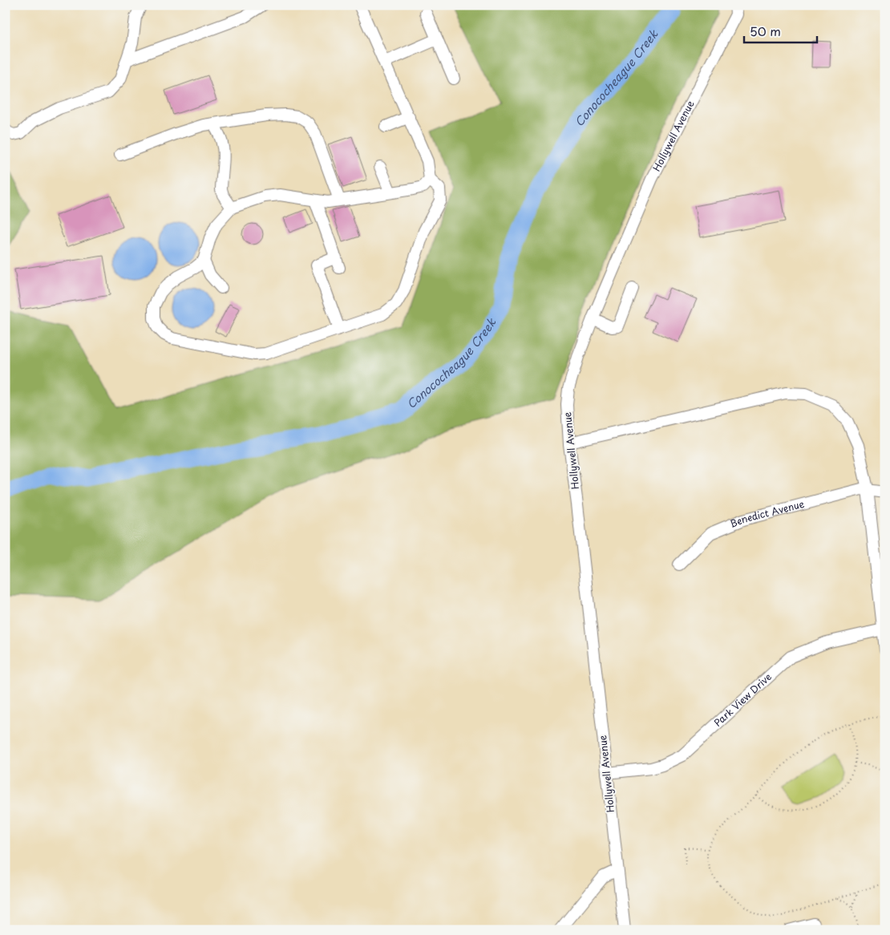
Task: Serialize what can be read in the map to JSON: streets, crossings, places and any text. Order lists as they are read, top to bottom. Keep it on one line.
{"streets":{"street":["Hollywell Avenue","Benedict Avenue","Park View Drive"]},"crossings":[["Hollywell Avenue","Park View Drive"]],"water":["Conococheague Creek"],"scale_bar":"50 m"}
